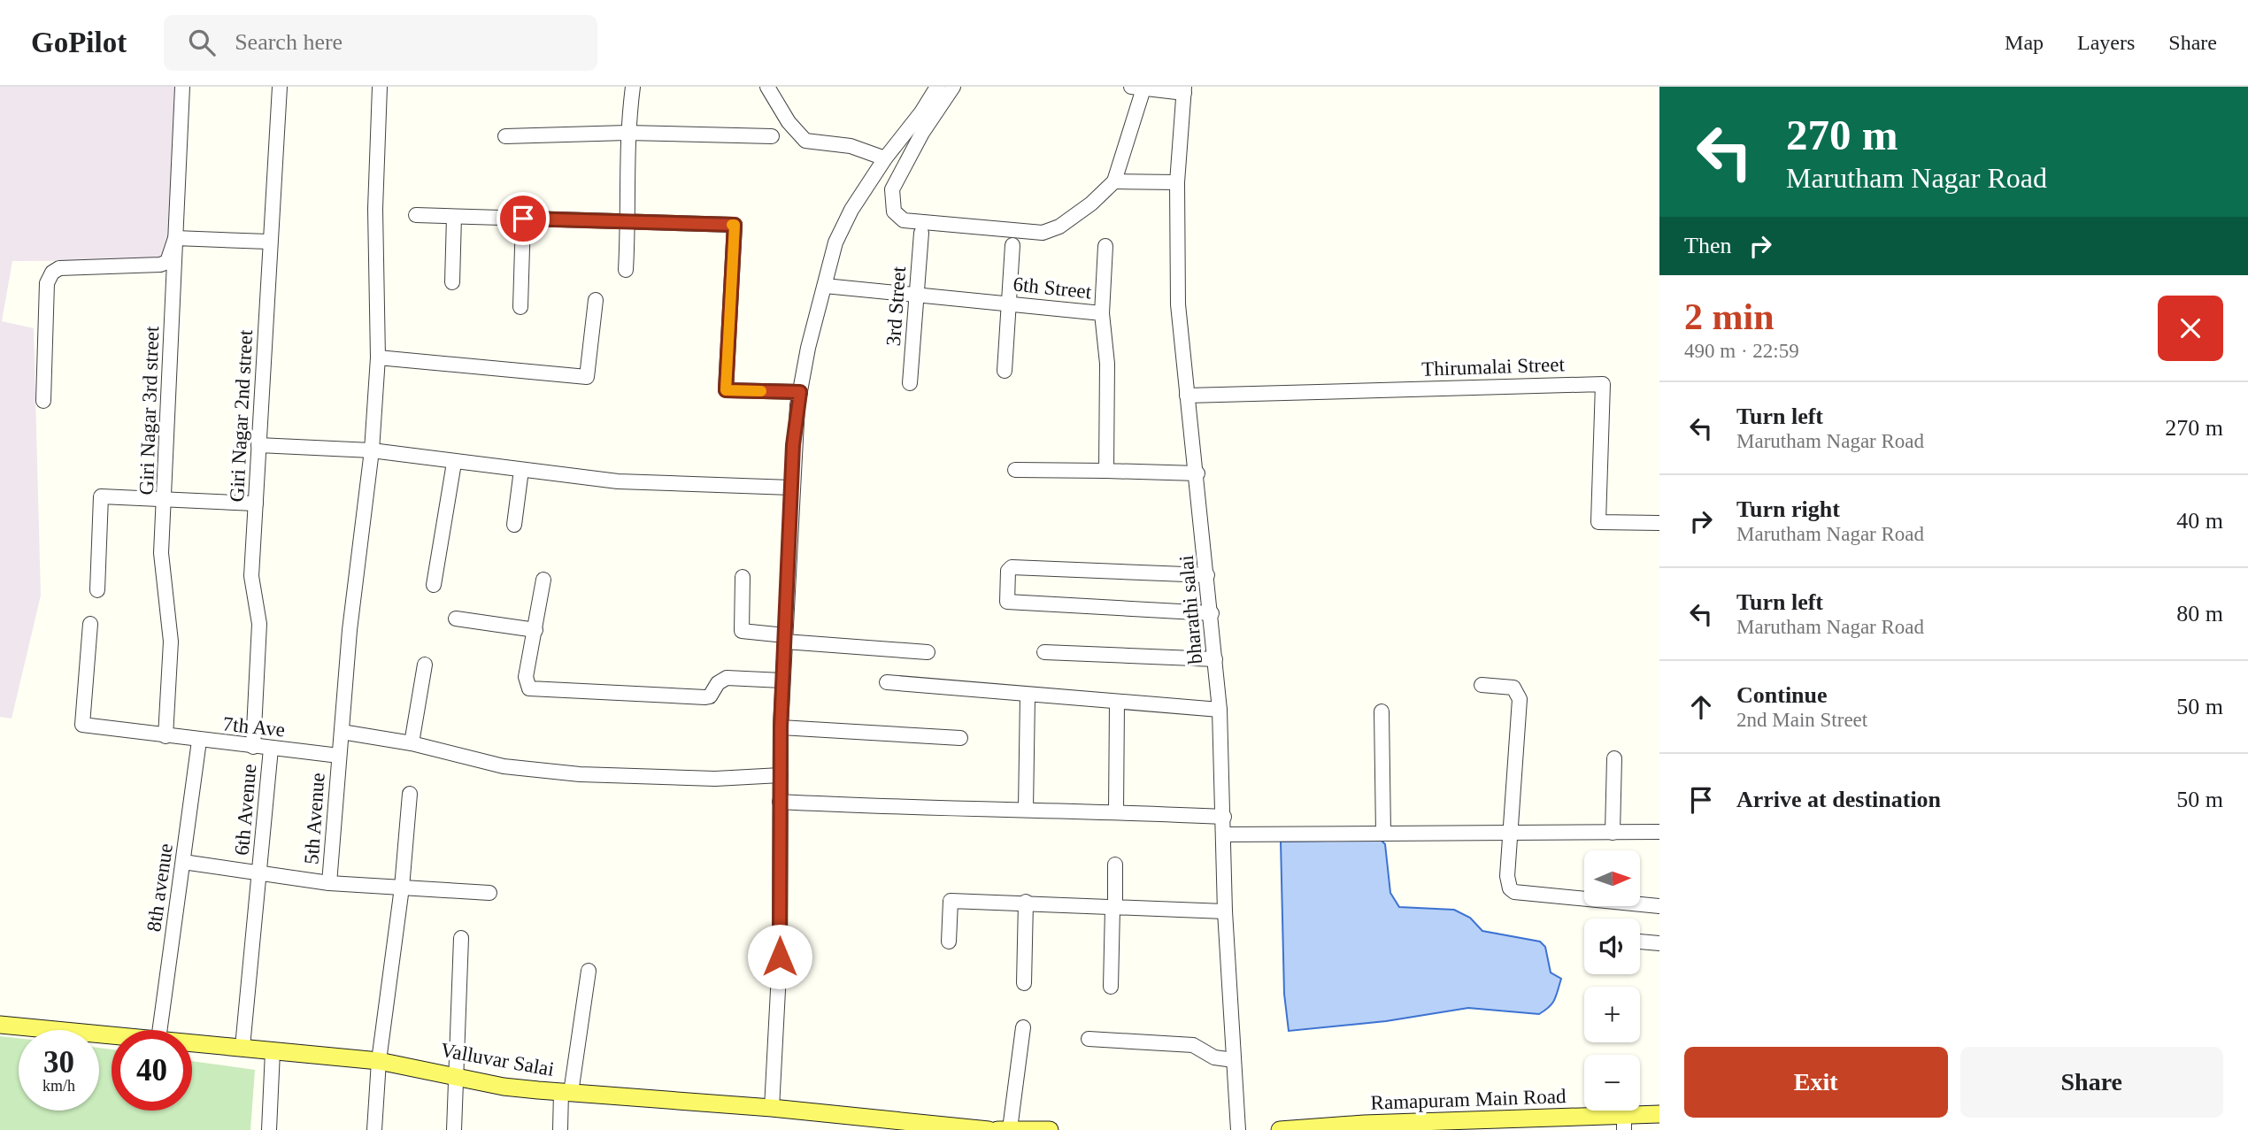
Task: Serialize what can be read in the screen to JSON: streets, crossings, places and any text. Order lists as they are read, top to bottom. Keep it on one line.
{"streets":{"main road":["Valluvar Salai","Ramapuram Main Road"],"street":["6th Street","3rd Street","Thirumalai Street","Giri Nagar 3rd street","Giri Nagar 2nd street","bharathi salai","7th Ave","6th Avenue","5th Avenue","8th avenue"]},"crossings":[["6th Street","3rd Street"],["Thirumalai Street","bharathi salai"],["Giri Nagar 3rd street","7th Ave"],["Giri Nagar 2nd street","7th Ave"],["7th Ave","6th Avenue"],["7th Ave","5th Avenue"],["7th Ave","8th avenue"],["6th Avenue","Valluvar Salai"]],"north":"right","page":{"header":"GoPilot","search":"Search here","nav":["Map","Layers","Share"],"turn":["270 m","Marutham Nagar Road"],"then":"Then","heading":["2 min","490 m · 22:59"],"list":[{"name":"Turn left","note":"Marutham Nagar Road","value":"270 m"},{"name":"Turn right","note":"Marutham Nagar Road","value":"40 m"},{"name":"Turn left","note":"Marutham Nagar Road","value":"80 m"},{"name":"Continue","note":"2nd Main Street","value":"50 m"},{"name":"Arrive at destination","value":"50 m"}],"map_buttons":["+","−"],"speed":"30 km/h","limit":"40","buttons":["Exit","Share"]}}
